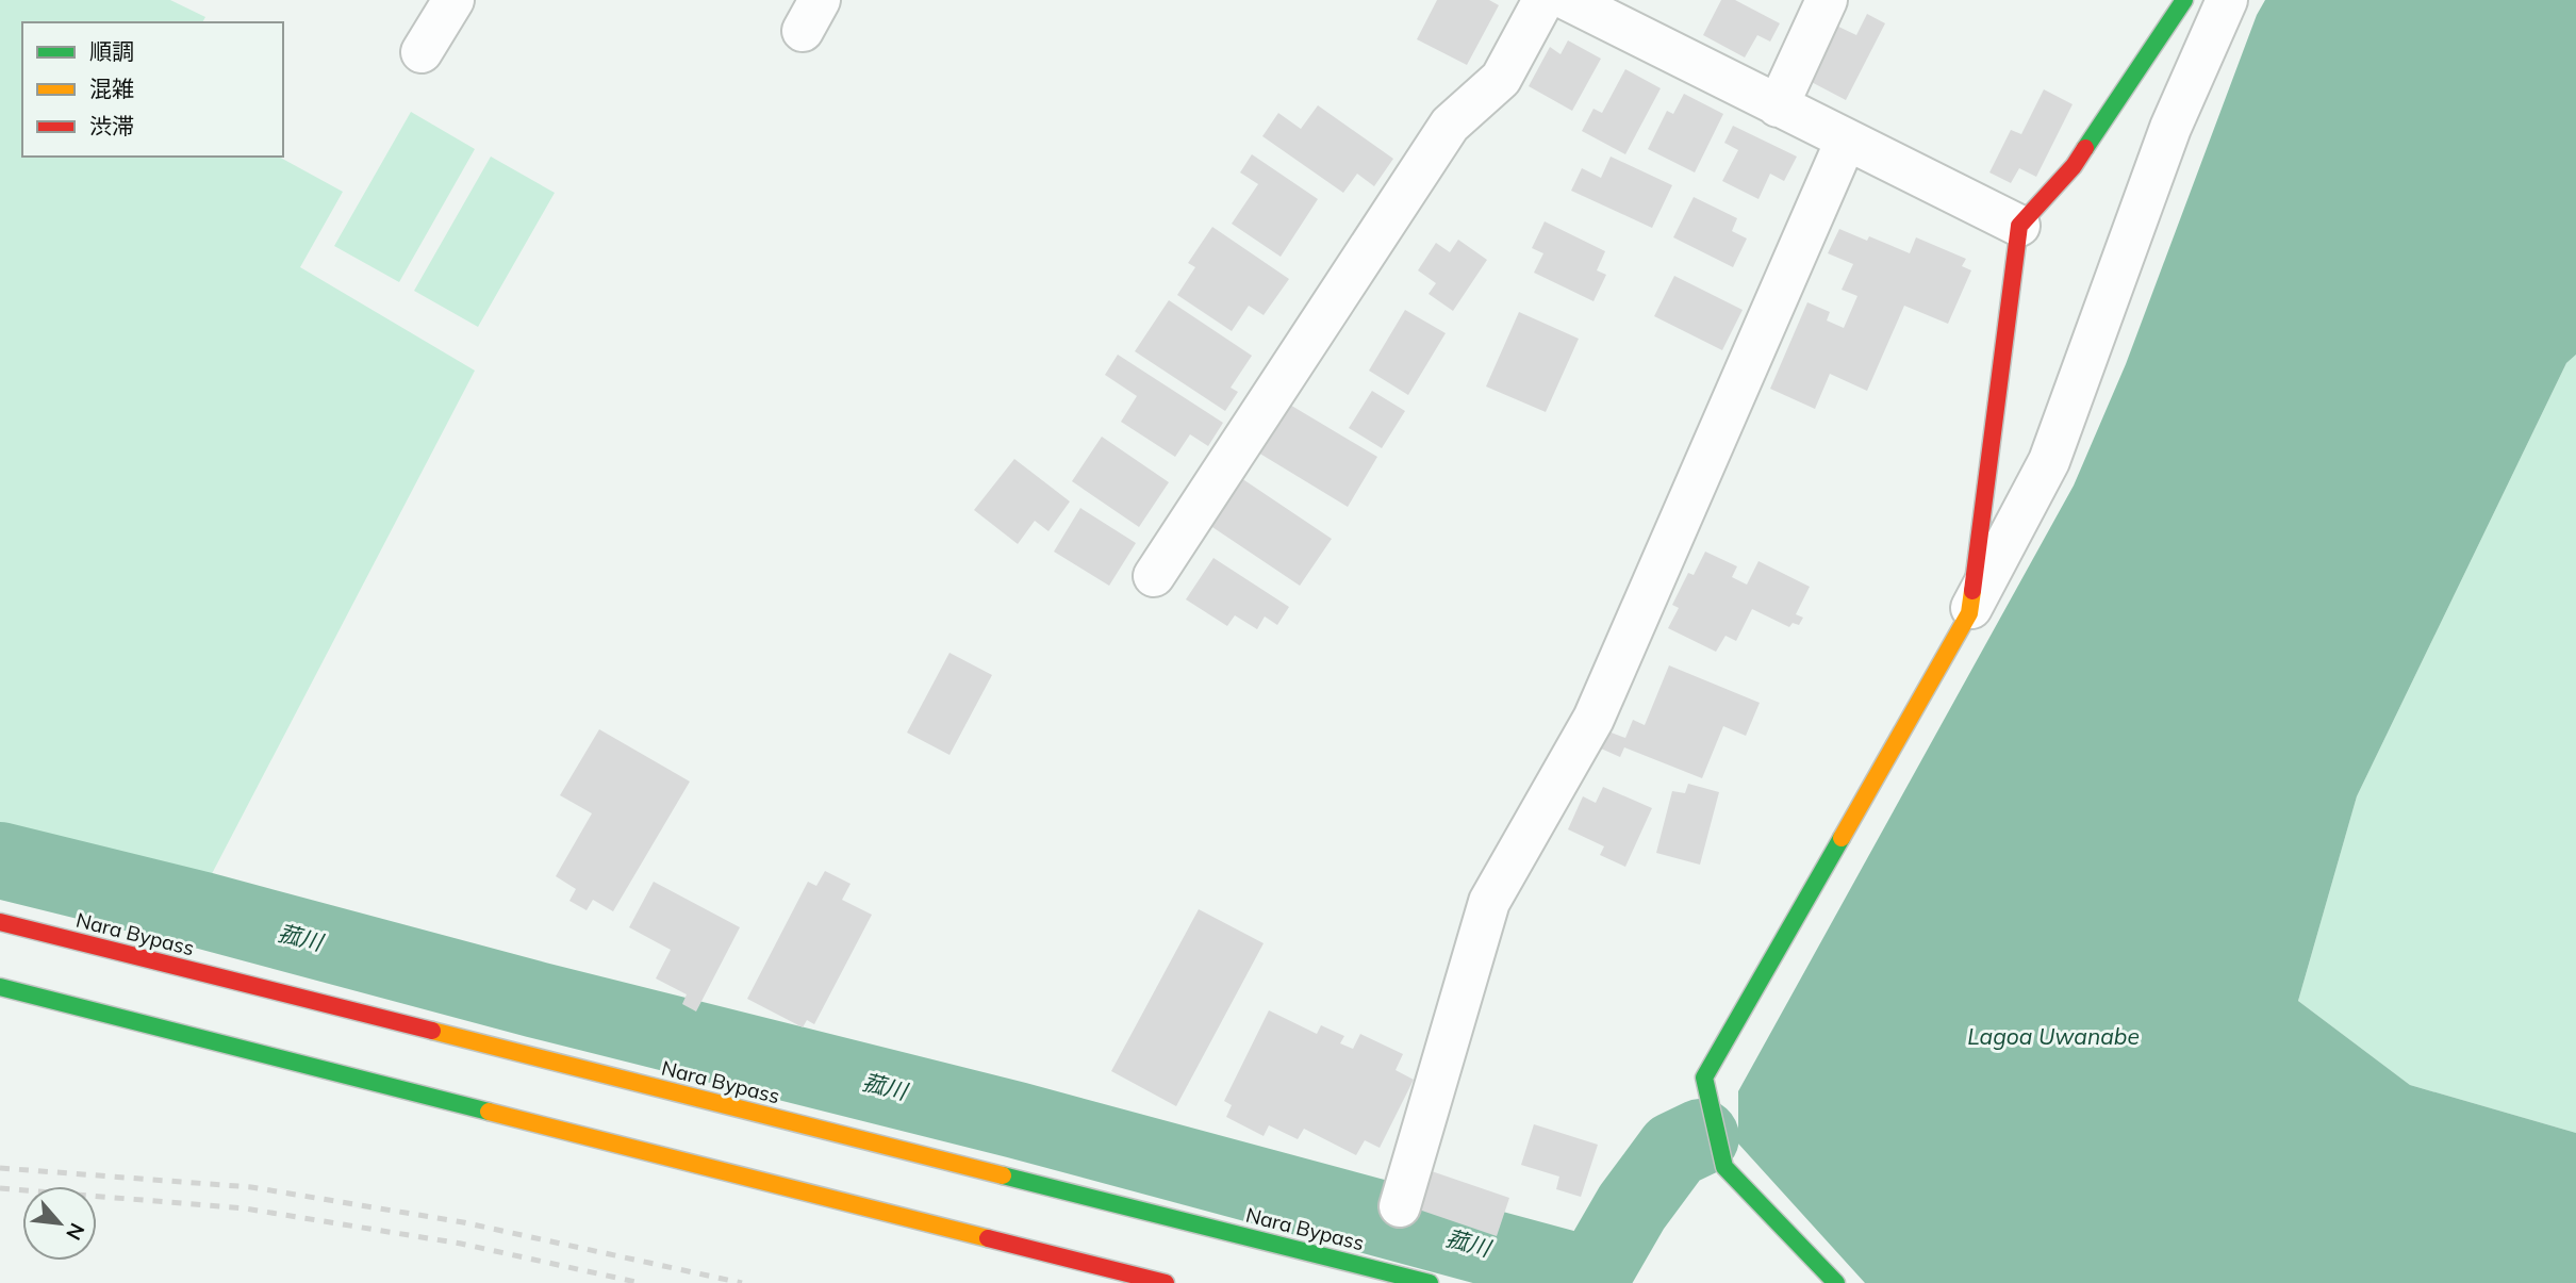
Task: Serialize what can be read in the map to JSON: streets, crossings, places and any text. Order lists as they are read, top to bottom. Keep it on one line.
{"streets":{"main road":["Nara Bypass"]},"water":["菰川","Lagoa Uwanabe"],"legend":["順調","混雑","渋滞"],"north":"bottom right"}
